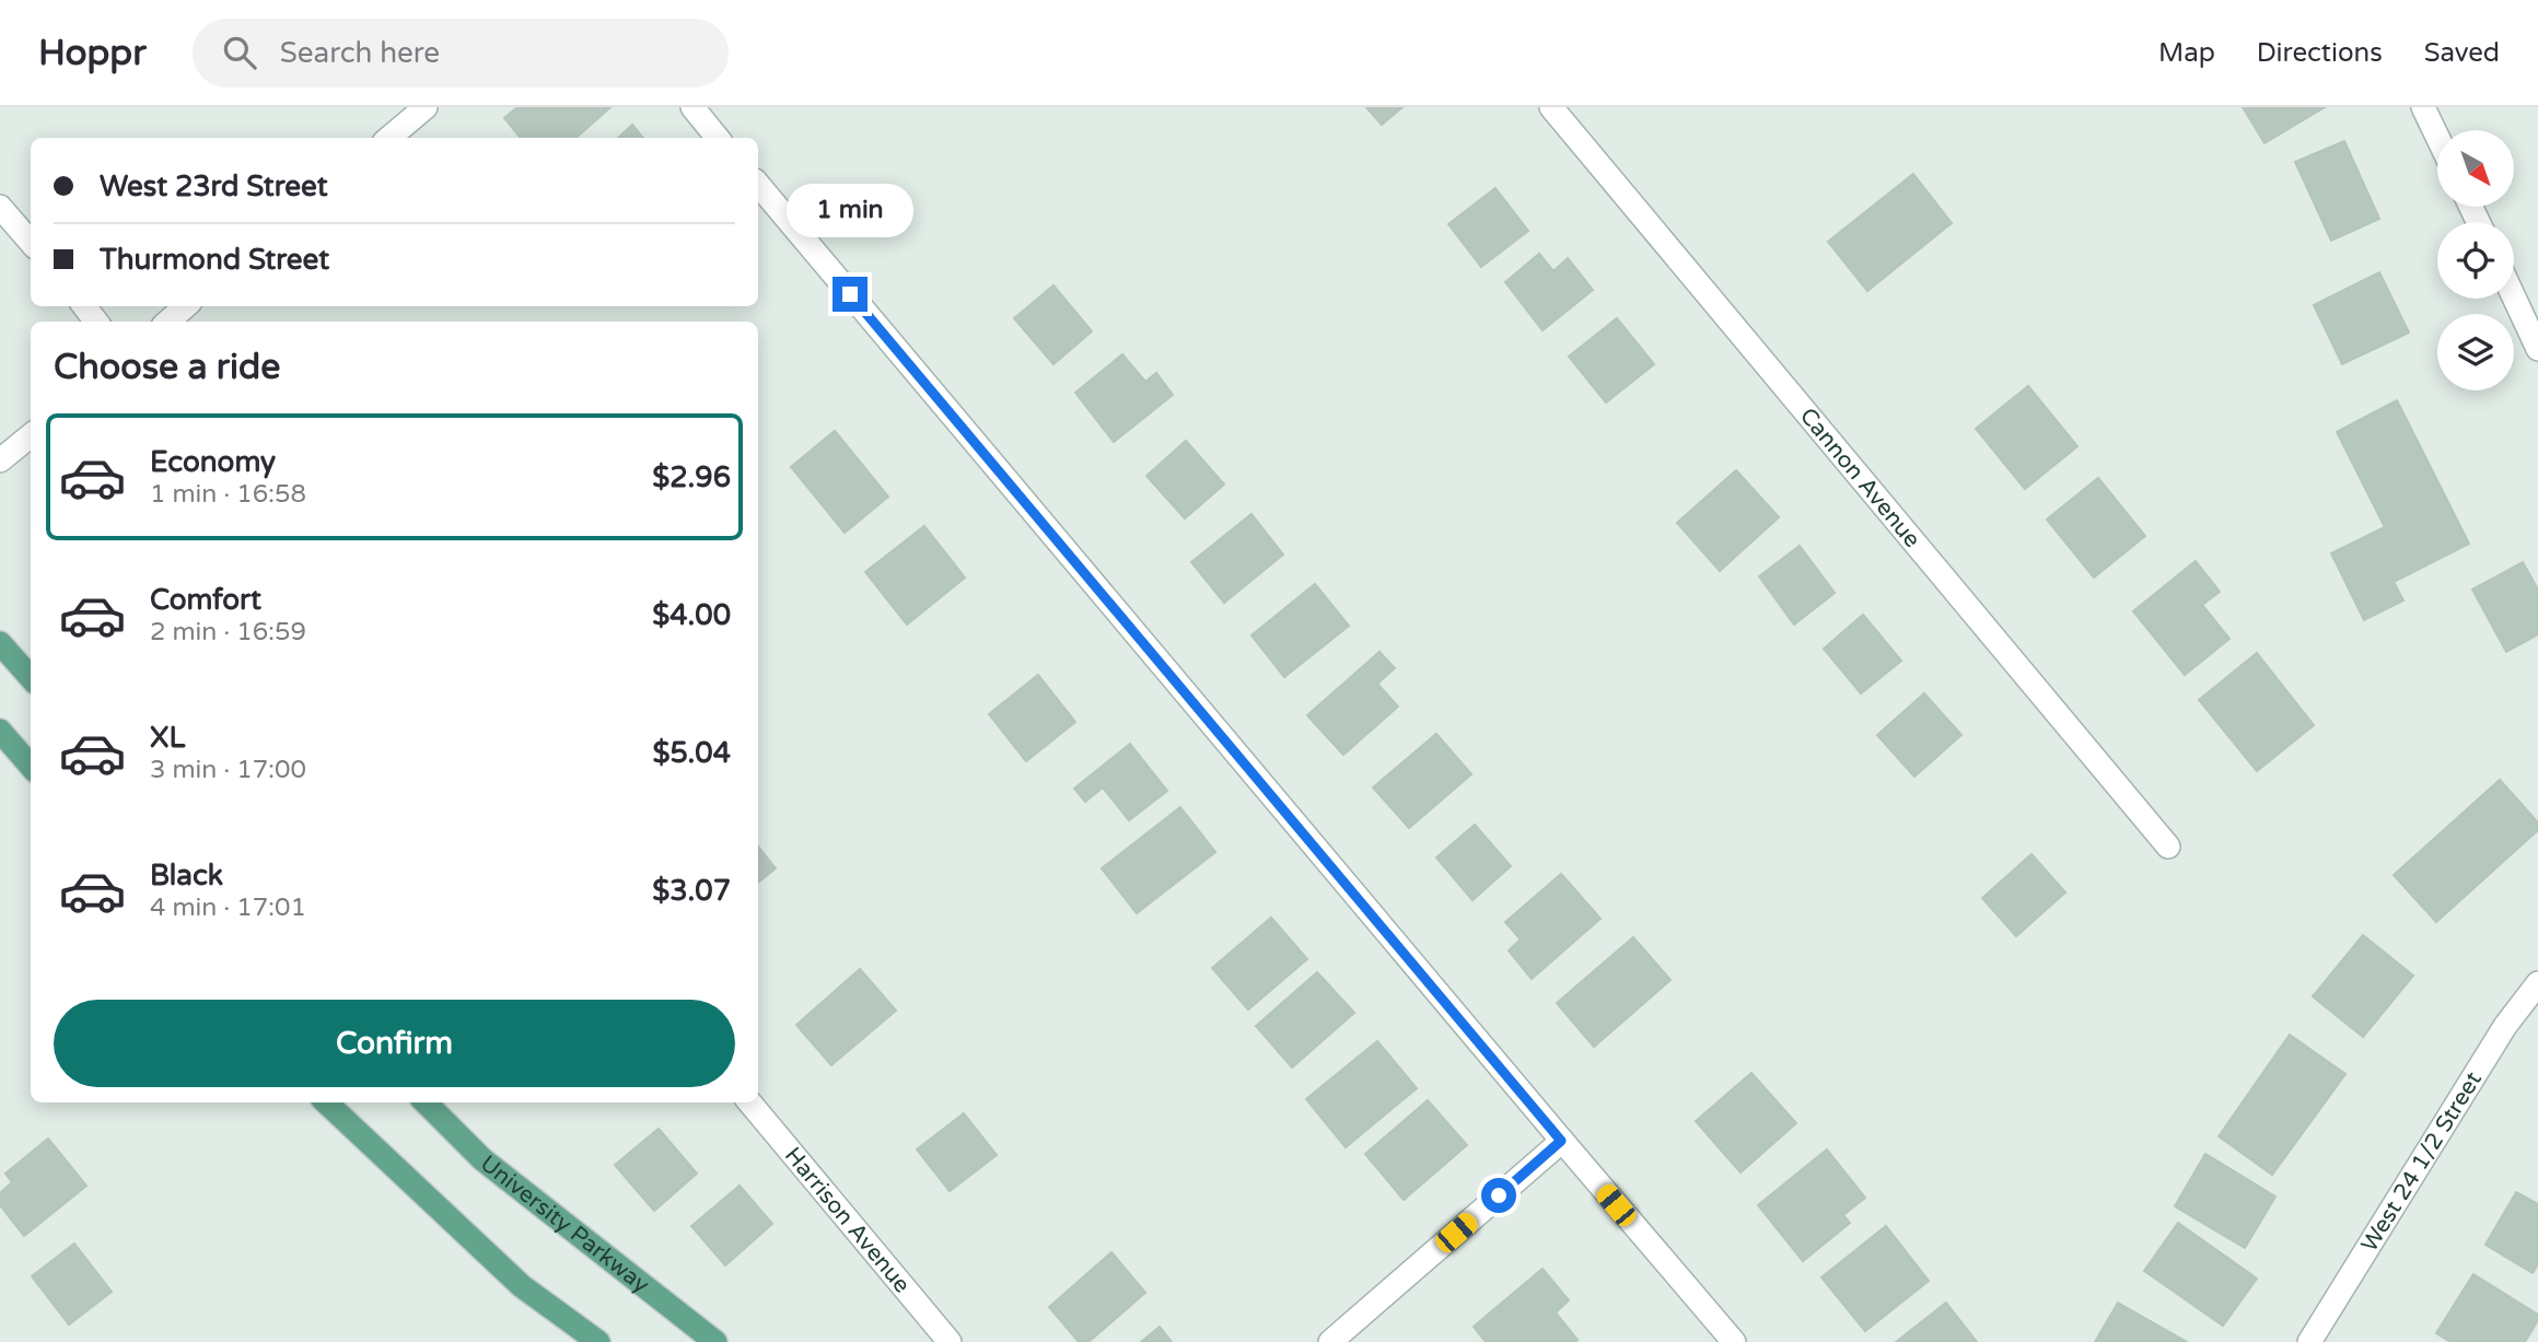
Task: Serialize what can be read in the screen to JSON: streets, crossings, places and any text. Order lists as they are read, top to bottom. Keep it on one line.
{"streets":{"main road":["University Parkway"],"street":["Cannon Avenue","West 24 1/2 Street","Harrison Avenue"]},"north":"bottom right","page":{"header":"Hoppr","search":"Search here","nav":["Map","Directions","Saved"],"banner":["West 23rd Street","Thurmond Street"],"bubble":"1 min","heading":"Choose a ride","list":[{"name":"Economy","note":"1 min · 16:58","value":"$2.96"},{"name":"Comfort","note":"2 min · 16:59","value":"$4.00"},{"name":"XL","note":"3 min · 17:00","value":"$5.04"},{"name":"Black","note":"4 min · 17:01","value":"$3.07"}],"buttons":"Confirm"}}
